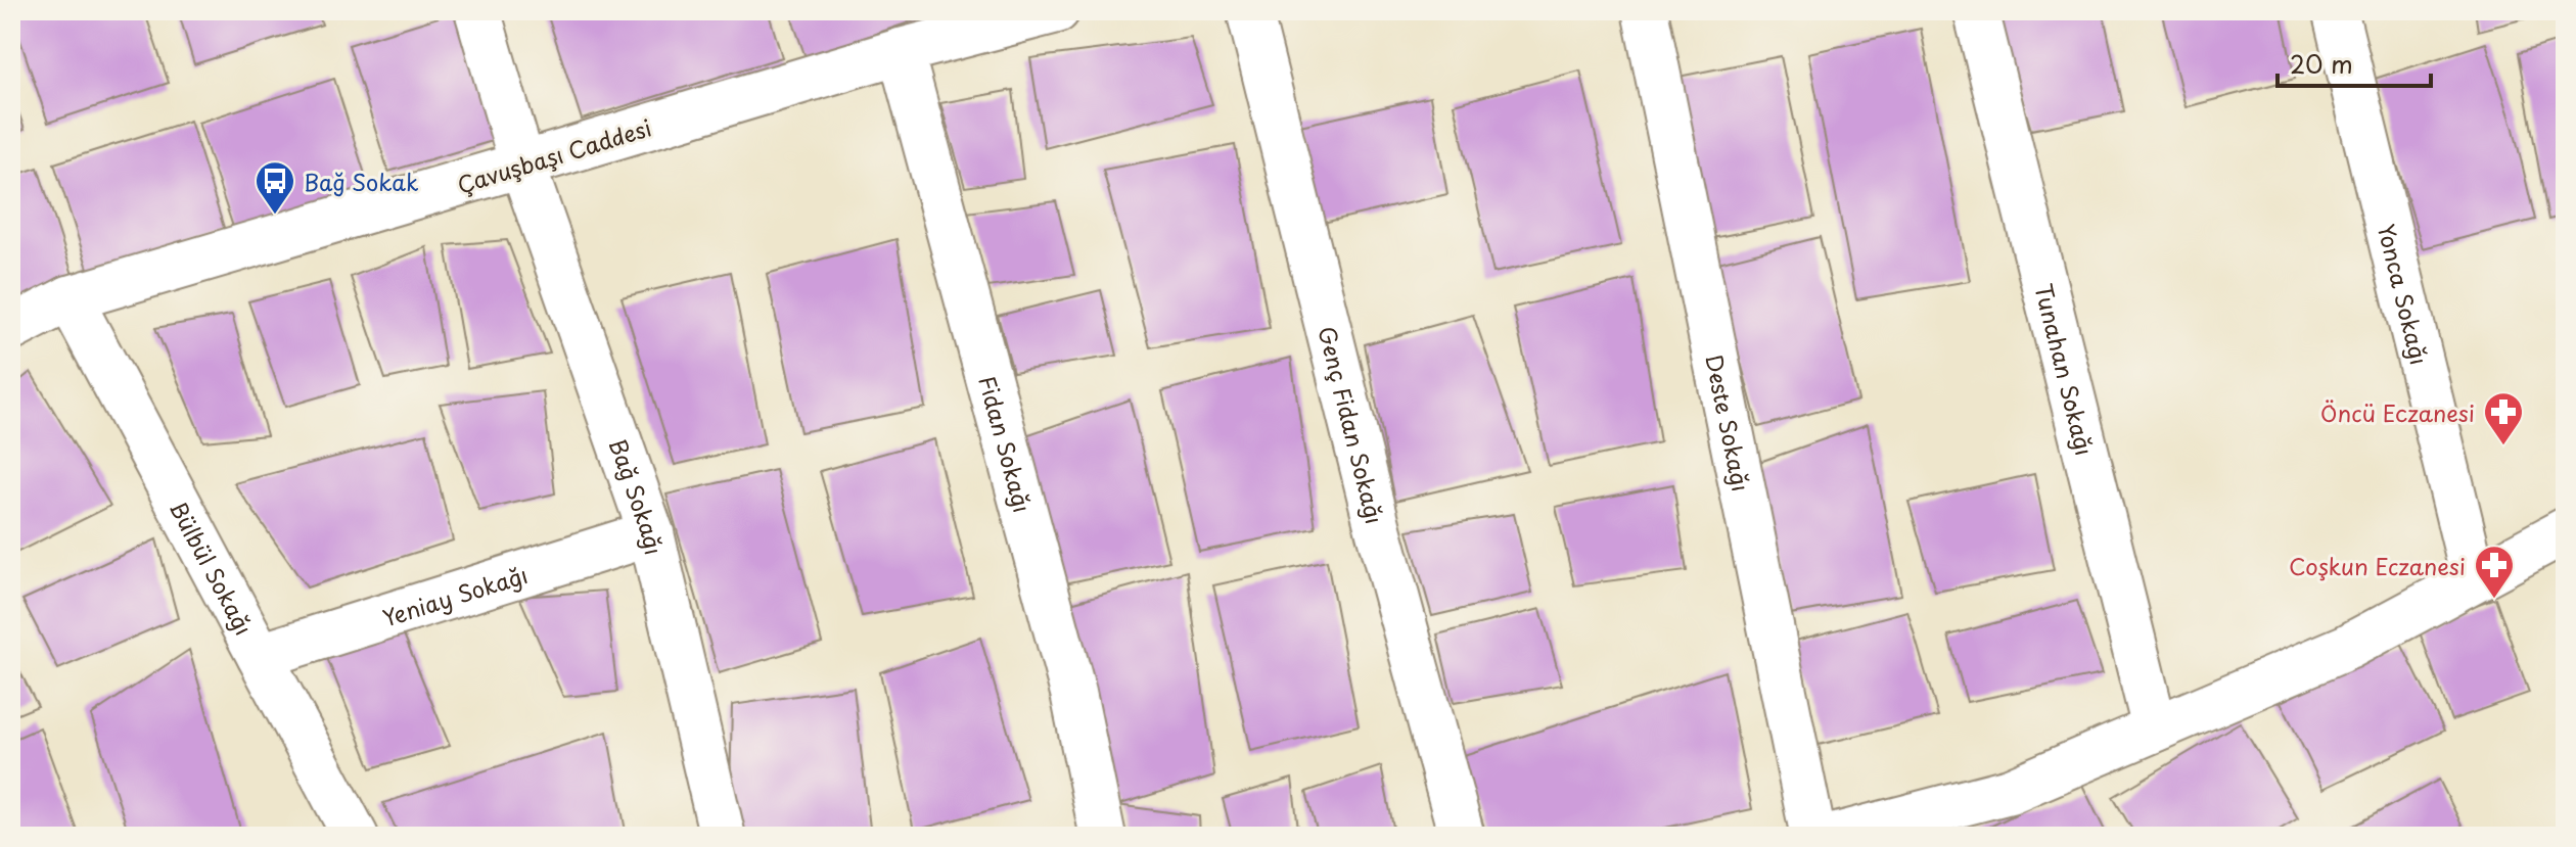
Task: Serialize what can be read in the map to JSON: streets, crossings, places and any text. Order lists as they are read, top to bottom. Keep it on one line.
{"streets":{"street":["Çavuşbaşı Caddesi","Yonca Sokağı","Tunahan Sokağı","Deste Sokağı","Genç Fidan Sokağı","Fidan Sokağı","Bağ Sokağı","Bülbül Sokağı","Yeniay Sokağı"]},"crossings":[["Çavuşbaşı Caddesi","Fidan Sokağı"],["Çavuşbaşı Caddesi","Bağ Sokağı"],["Çavuşbaşı Caddesi","Bülbül Sokağı"],["Bağ Sokağı","Yeniay Sokağı"],["Bülbül Sokağı","Yeniay Sokağı"]],"places":{"bus stop":["Bağ Sokak"],"pharmacy":["Öncü Eczanesi","Coşkun Eczanesi"]},"scale_bar":"20 m"}
